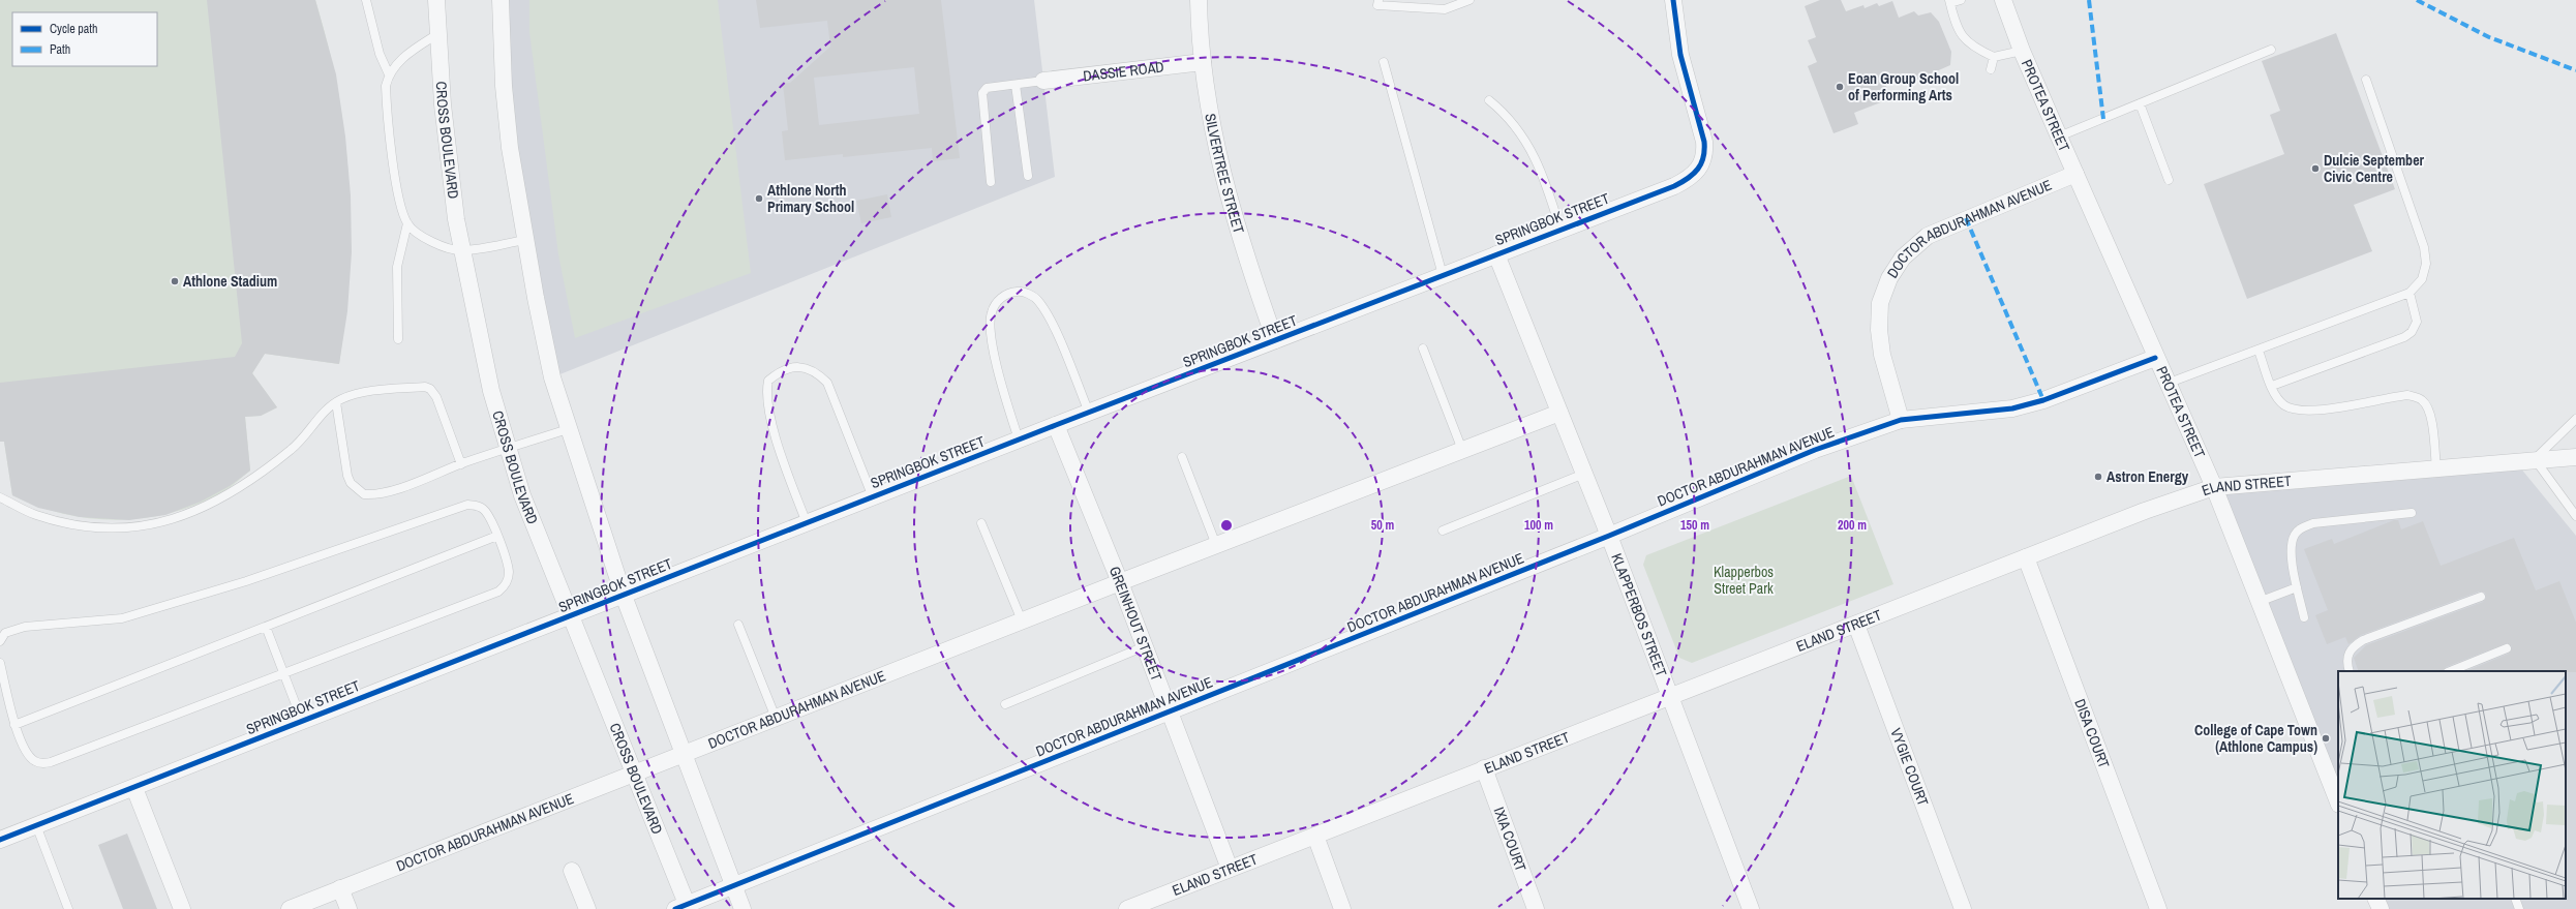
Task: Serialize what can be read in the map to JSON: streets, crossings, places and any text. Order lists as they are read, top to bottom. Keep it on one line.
{"streets":{"street":["DASSIE ROAD","PROTEA STREET","CROSS BOULEVARD","SILVERTREE STREET","SPRINGBOK STREET","DOCTOR ABDURAHMAN AVENUE","ELAND STREET","KLAPPERBOS STREET","GREINHOUT STREET","DISA COURT","VYGIE COURT","IXIA COURT"]},"crossings":[["DASSIE ROAD","SILVERTREE STREET"],["PROTEA STREET","DOCTOR ABDURAHMAN AVENUE"],["PROTEA STREET","ELAND STREET"],["CROSS BOULEVARD","SPRINGBOK STREET"],["CROSS BOULEVARD","DOCTOR ABDURAHMAN AVENUE"],["SILVERTREE STREET","SPRINGBOK STREET"],["SPRINGBOK STREET","KLAPPERBOS STREET"],["SPRINGBOK STREET","GREINHOUT STREET"],["DOCTOR ABDURAHMAN AVENUE","KLAPPERBOS STREET"],["DOCTOR ABDURAHMAN AVENUE","GREINHOUT STREET"],["ELAND STREET","KLAPPERBOS STREET"],["ELAND STREET","GREINHOUT STREET"],["ELAND STREET","DISA COURT"],["ELAND STREET","VYGIE COURT"],["ELAND STREET","IXIA COURT"]],"parks":["Klapperbos Street Park"],"places":["Eoan Group School of Performing Arts","Dulcie September Civic Centre","Athlone North Primary School","Athlone Stadium","Astron Energy","College of Cape Town (Athlone Campus)"],"legend":["Cycle path","Path"],"rings":["50 m","100 m","150 m","200 m"]}
